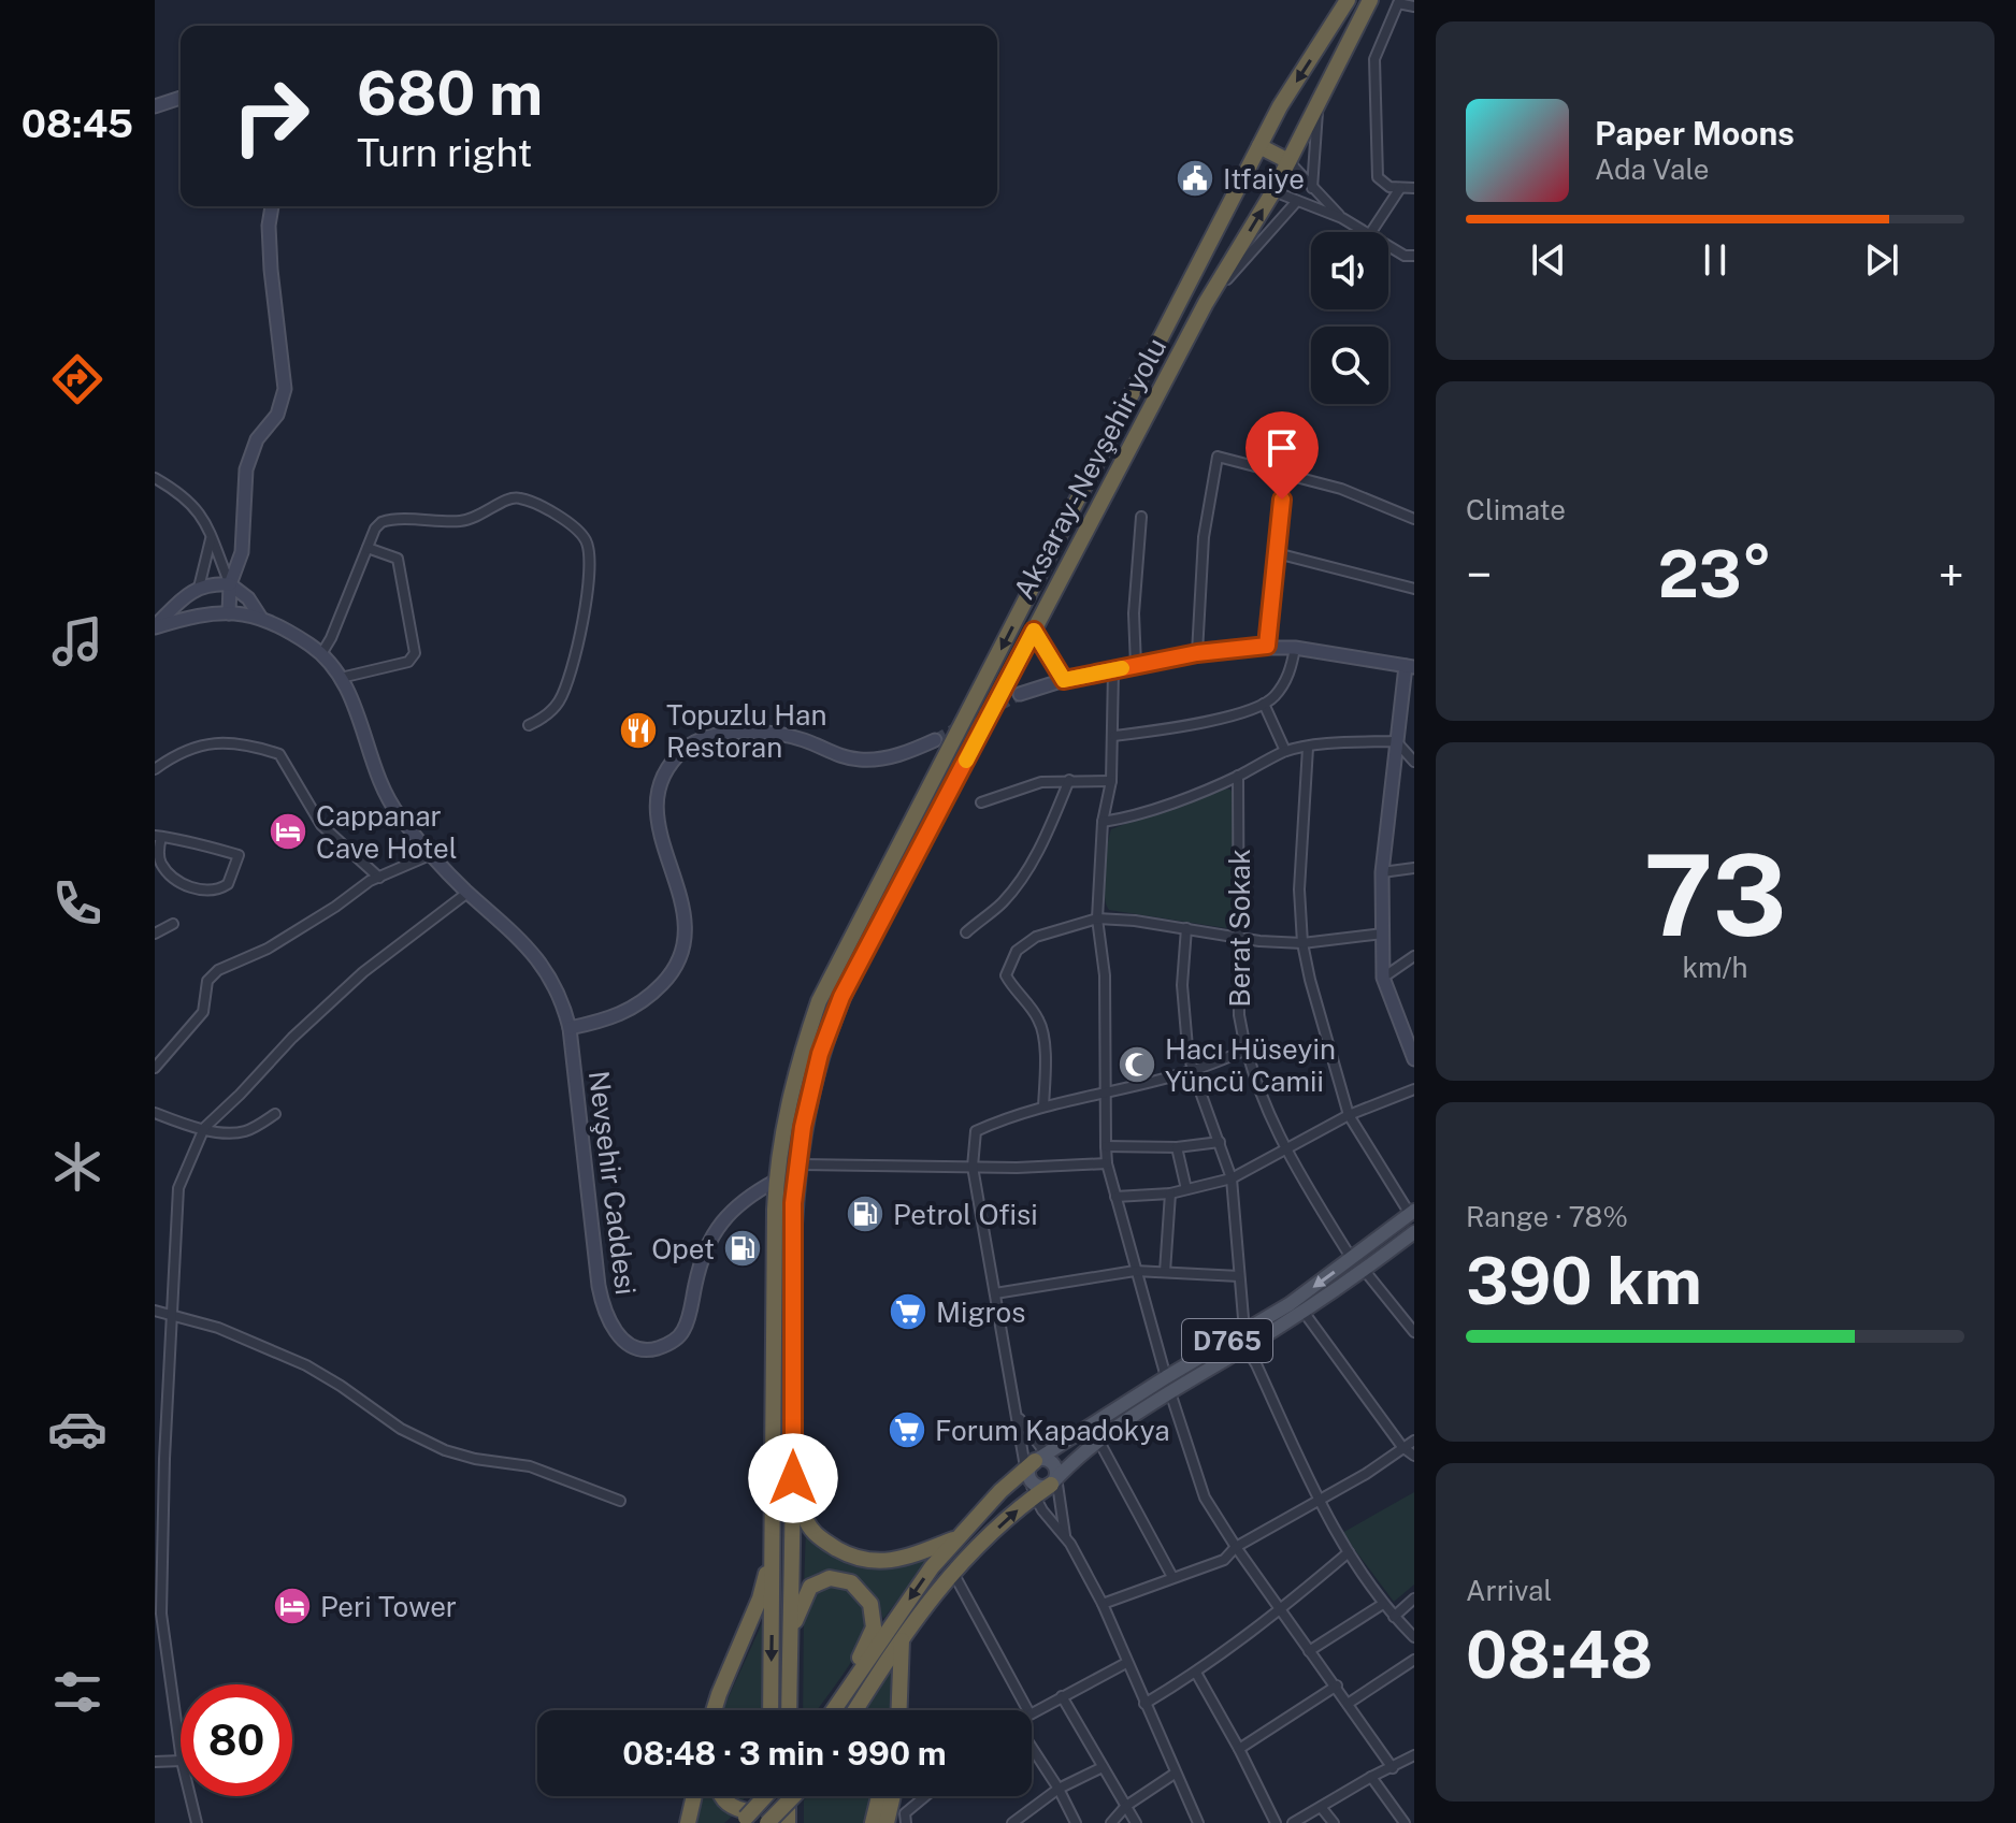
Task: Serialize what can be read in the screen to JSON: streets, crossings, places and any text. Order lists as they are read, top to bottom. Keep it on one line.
{"streets":{"highway":["Aksaray-Nevşehir yolu","D765"],"street":["Berat Sokak","Nevşehir Caddesi"]},"crossings":[["Aksaray-Nevşehir yolu","Nevşehir Caddesi"],["Berat Sokak","D765"]],"places":{"public building":["Itfaiye"],"restaurant":["Topuzlu Han Restoran"],"hotel":["Cappanar Cave Hotel","Peri Tower"],"mosque":["Hacı Hüseyin Yüncü Camii"],"fuel station":["Petrol Ofisi","Opet"],"supermarket":["Migros","Forum Kapadokya"]},"page":{"tabs":"08:45","turn":["680 m","Turn right"],"song":["Paper Moons","Ada Vale"],"tile":["Climate",["73","km/h"],["Range · 78%","390 km"],["Arrival","08:48"]],"heat":["−","23°","+"],"limit":"80","trip":"08:48 · 3 min · 990 m"}}
